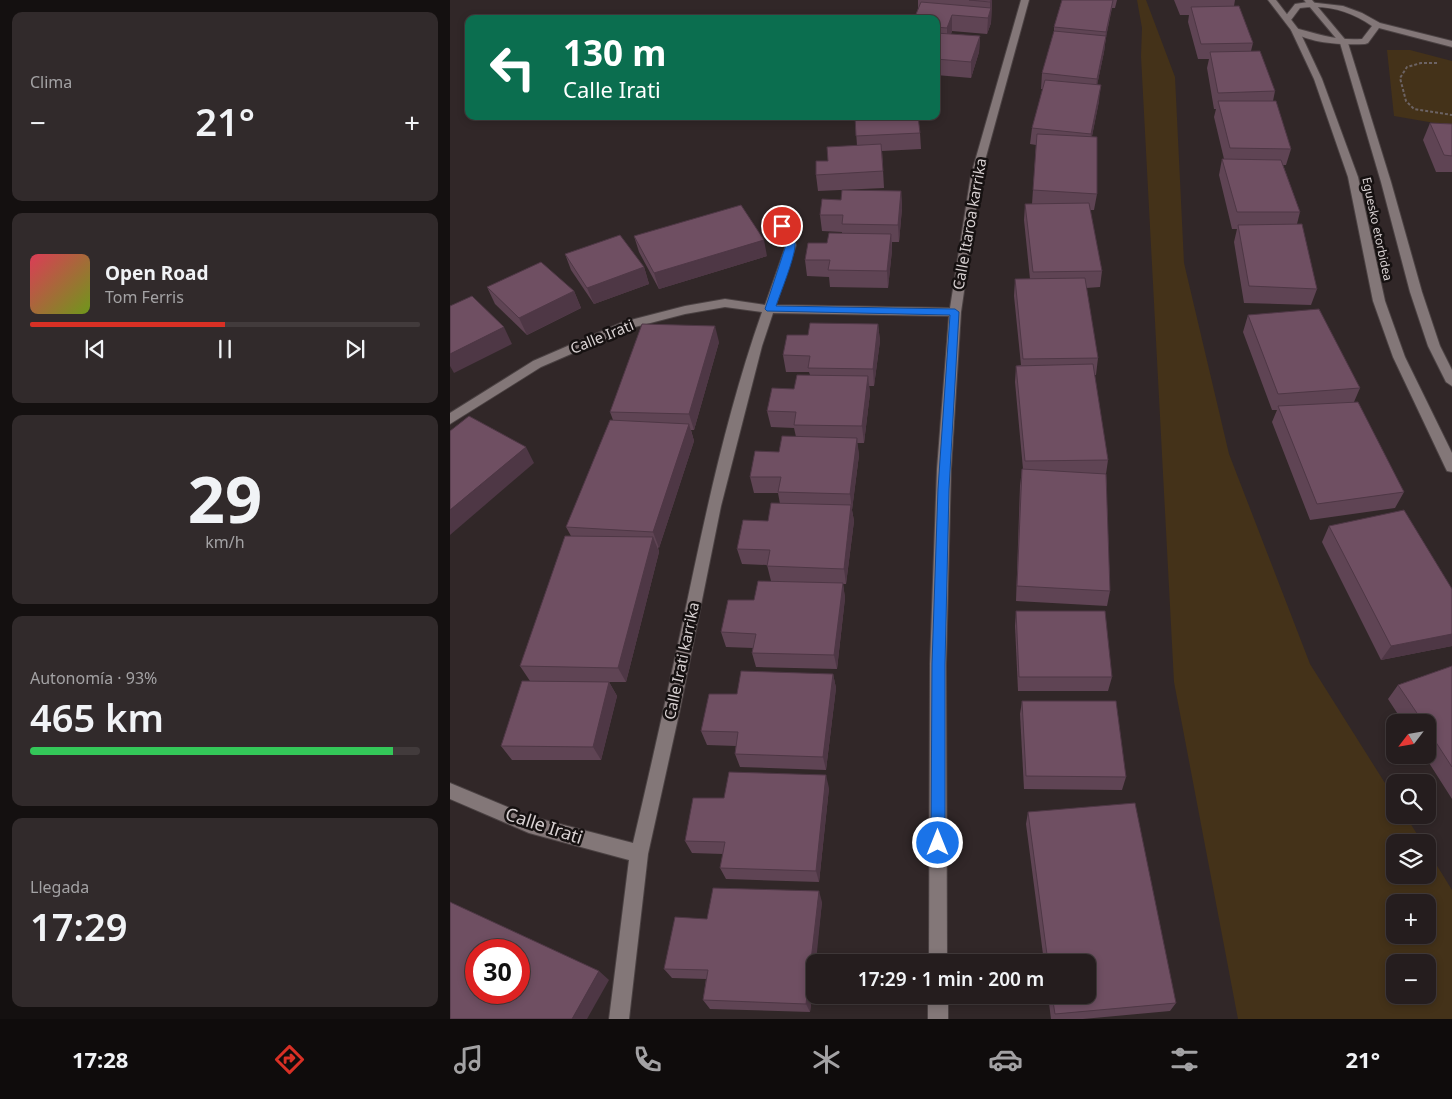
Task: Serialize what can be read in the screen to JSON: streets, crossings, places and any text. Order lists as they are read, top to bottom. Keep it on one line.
{"streets":{"street":["Calle Itaroa karrika","Eguesko etorbidea","Calle Irati","Calle Irati karrika"]},"crossings":[["Calle Itaroa karrika","Calle Irati"],["Calle Irati","Calle Irati karrika"]],"north":"bottom left","page":{"tile":["Clima",["29","km/h"],["Autonomía · 93%","465 km"],["Llegada","17:29"]],"turn":["130 m","Calle Irati"],"heat":["−","21°","+"],"song":["Open Road","Tom Ferris"],"map_buttons":["+","−"],"limit":"30","trip":"17:29 · 1 min · 200 m","tabs":["17:28","21°"]}}
